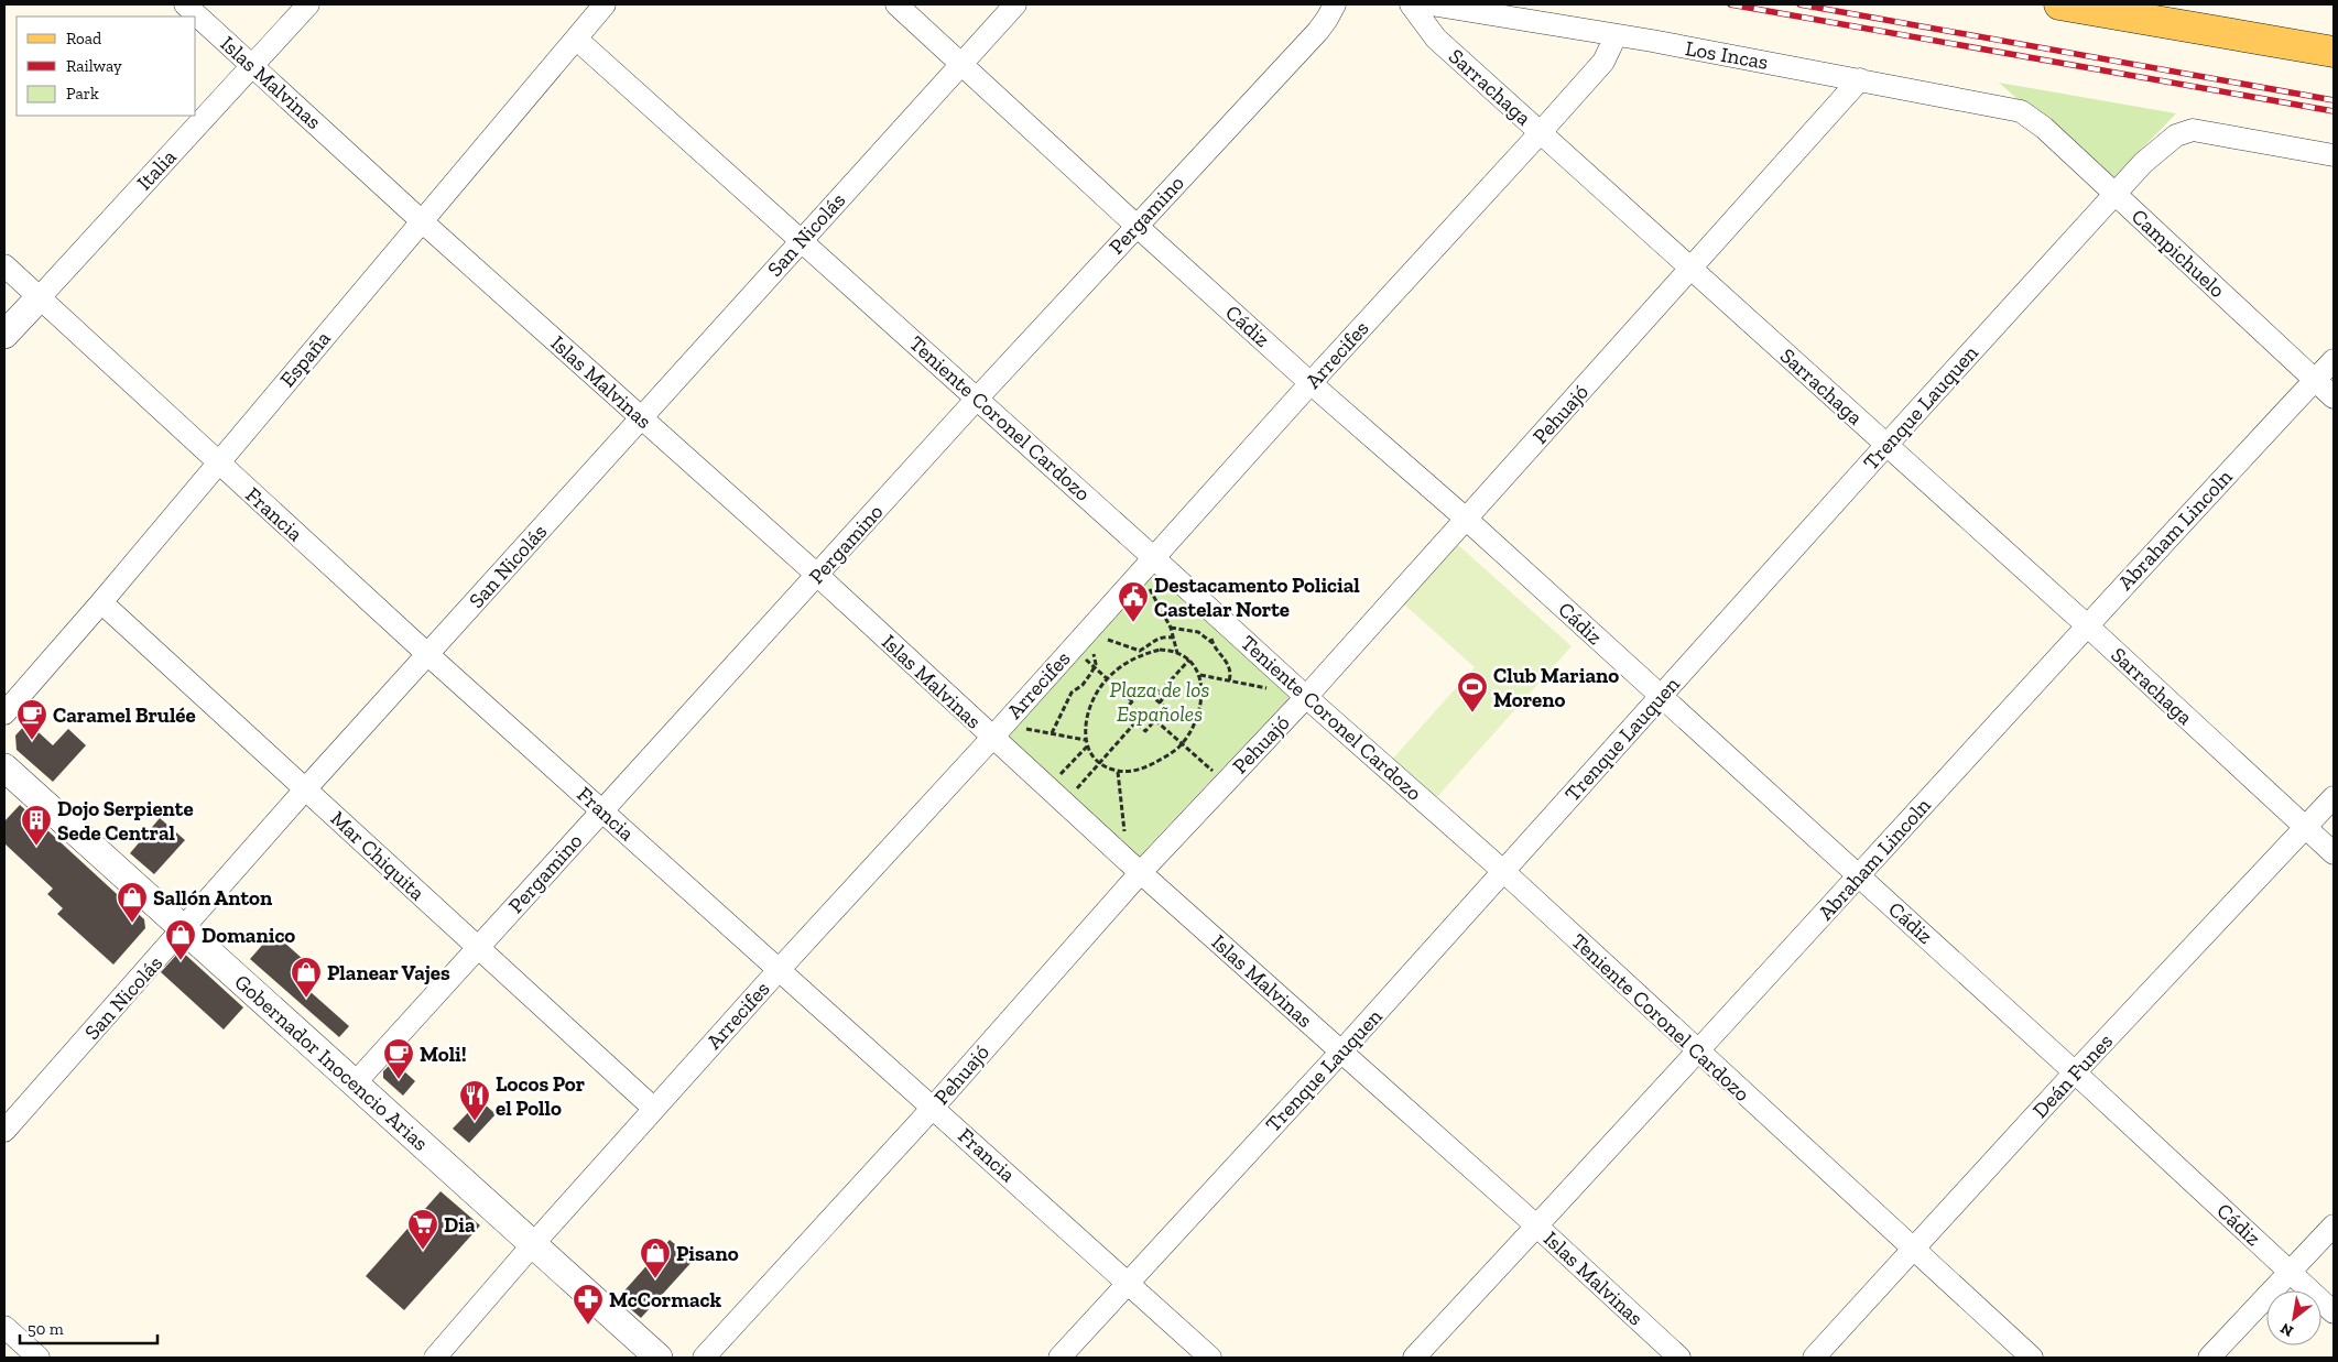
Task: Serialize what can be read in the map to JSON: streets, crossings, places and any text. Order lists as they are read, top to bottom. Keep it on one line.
{"streets":{"street":["Los Incas","Islas Malvinas","Sarrachaga","Italia","Pergamino","San Nicolás","Campichuelo","Cádiz","Arrecifes","España","Trenque Lauquen","Pehuajó","Teniente Coronel Cardozo","Francia","Abraham Lincoln","Mar Chiquita","Gobernador Inocencio Arias","Deán Funes"]},"crossings":[["Los Incas","Campichuelo"],["Los Incas","Arrecifes"],["Los Incas","Pehuajó"],["Islas Malvinas","Italia"],["Islas Malvinas","Pergamino"],["Islas Malvinas","San Nicolás"],["Islas Malvinas","Arrecifes"],["Islas Malvinas","España"],["Islas Malvinas","Trenque Lauquen"],["Islas Malvinas","Pehuajó"],["Islas Malvinas","Abraham Lincoln"],["Sarrachaga","Arrecifes"],["Sarrachaga","Trenque Lauquen"],["Sarrachaga","Pehuajó"],["Sarrachaga","Abraham Lincoln"],["Sarrachaga","Deán Funes"],["Italia","Francia"],["Pergamino","Cádiz"],["Pergamino","Teniente Coronel Cardozo"],["Pergamino","Francia"],["Pergamino","Mar Chiquita"],["Pergamino","Gobernador Inocencio Arias"],["San Nicolás","Cádiz"],["San Nicolás","Teniente Coronel Cardozo"],["San Nicolás","Francia"],["San Nicolás","Mar Chiquita"],["San Nicolás","Gobernador Inocencio Arias"],["Campichuelo","Trenque Lauquen"],["Campichuelo","Abraham Lincoln"],["Cádiz","Arrecifes"],["Cádiz","Trenque Lauquen"],["Cádiz","Pehuajó"],["Cádiz","Abraham Lincoln"],["Cádiz","Deán Funes"],["Arrecifes","Teniente Coronel Cardozo"],["Arrecifes","Francia"],["Arrecifes","Mar Chiquita"],["Arrecifes","Gobernador Inocencio Arias"],["España","Teniente Coronel Cardozo"],["España","Francia"],["España","Mar Chiquita"],["Trenque Lauquen","Teniente Coronel Cardozo"],["Trenque Lauquen","Francia"],["Pehuajó","Teniente Coronel Cardozo"],["Pehuajó","Francia"],["Teniente Coronel Cardozo","Abraham Lincoln"],["Teniente Coronel Cardozo","Deán Funes"]],"parks":["Plaza de los Españoles"],"places":{"public building":["Destacamento Policial Castelar Norte"],"sports":["Club Mariano Moreno"],"cafe":["Caramel Brulée","Moli!"],"building":["Dojo Serpiente Sede Central"],"shop":["Sallón Anton","Domanico","Planear Vajes","Pisano"],"restaurant":["Locos Por el Pollo"],"supermarket":["Dia"],"pharmacy":["McCormack"]},"legend":["Road","Railway","Park"],"scale_bar":"50 m","north":"bottom left"}
